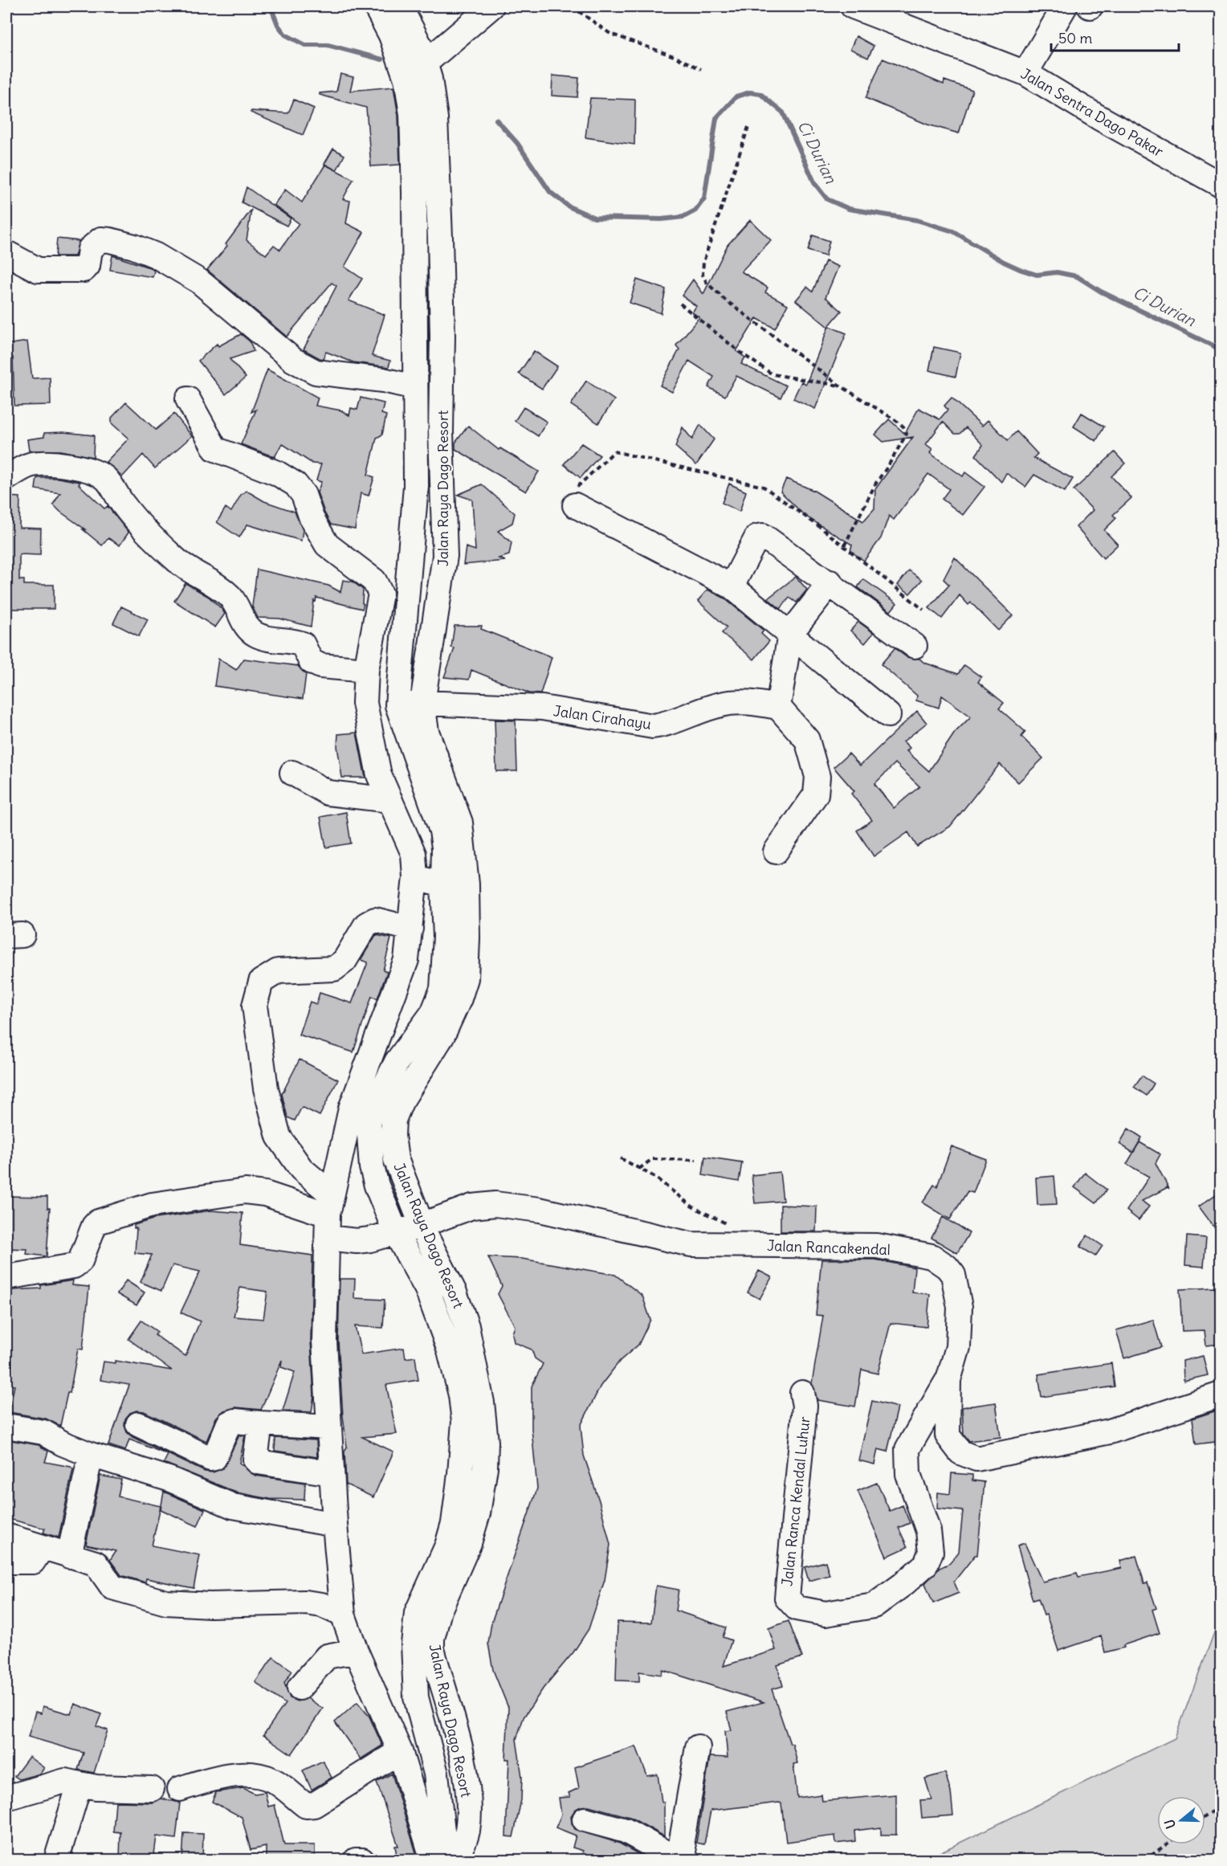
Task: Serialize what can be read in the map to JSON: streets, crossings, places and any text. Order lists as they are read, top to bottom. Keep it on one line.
{"streets":{"street":["Jalan Sentra Dago Pakar","Jalan Raya Dago Resort","Jalan Cirahayu","Jalan Rancakendal","Jalan Ranca Kendal Luhur"]},"crossings":[["Jalan Raya Dago Resort","Jalan Cirahayu"],["Jalan Raya Dago Resort","Jalan Rancakendal"],["Jalan Rancakendal","Jalan Ranca Kendal Luhur"]],"water":["Ci Durian"],"scale_bar":"50 m","north":"left"}
